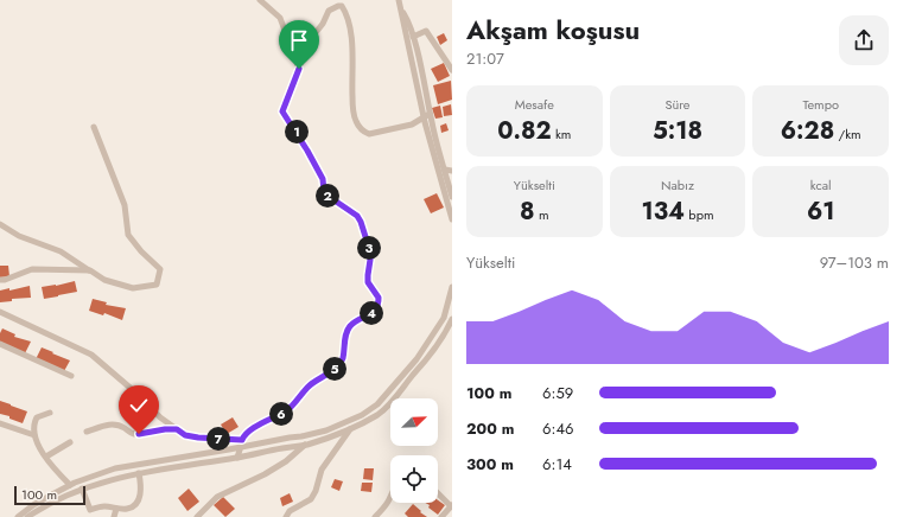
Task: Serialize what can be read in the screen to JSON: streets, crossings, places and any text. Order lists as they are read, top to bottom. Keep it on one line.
{"scale_bar":"100 m","north":"top right","page":{"heading":["Akşam koşusu","21:07"],"stats":[["Mesafe","0.82 km"],["Süre","5:18"],["Tempo","6:28 /km"],["Yükselti","8 m"],["Nabız","134 bpm"],["kcal","61"]],"pins":["1","2","3","4","5","6","7"],"chart":["Yükselti","97–103 m"],"list":[{"name":"100 m","note":"6:59"},{"name":"200 m","note":"6:46"},{"name":"300 m","note":"6:14"}],"scale":"100 m"}}
